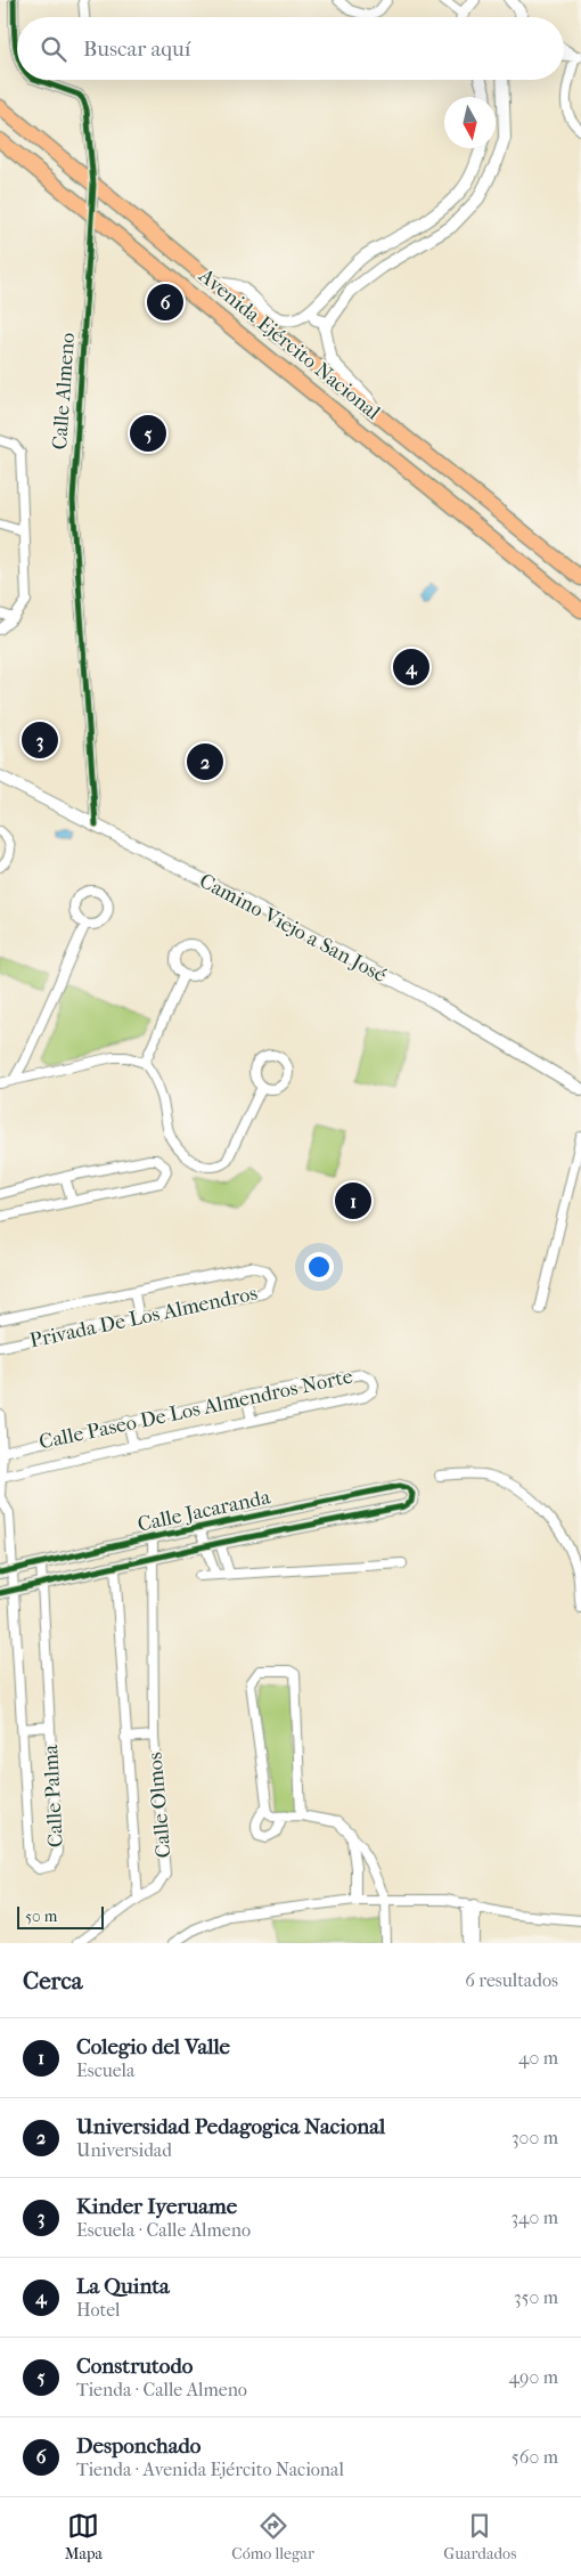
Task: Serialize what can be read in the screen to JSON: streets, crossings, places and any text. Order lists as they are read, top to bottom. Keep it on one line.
{"streets":{"main road":["Avenida Ejército Nacional"],"street":["Calle Almeno","Camino Viejo a San José","Privada De Los Almendros","Calle Paseo De Los Almendros Norte","Calle Jacaranda","Calle Palma","Calle Olmos"]},"crossings":[["Avenida Ejército Nacional","Calle Almeno"],["Calle Almeno","Camino Viejo a San José"],["Calle Jacaranda","Calle Palma"],["Calle Jacaranda","Calle Olmos"]],"scale_bar":"50 m","north":"bottom","page":{"search":"Buscar aquí","pins":["6","5","4","3","2","1"],"scale":"50 m","heading":["Cerca","6 resultados"],"list":[{"mark":"1","name":"Colegio del Valle","note":"Escuela","value":"40 m"},{"mark":"2","name":"Universidad Pedagogica Nacional","note":"Universidad","value":"300 m"},{"mark":"3","name":"Kinder Iyeruame","note":"Escuela · Calle Almeno","value":"340 m"},{"mark":"4","name":"La Quinta","note":"Hotel","value":"350 m"},{"mark":"5","name":"Construtodo","note":"Tienda · Calle Almeno","value":"490 m"},{"mark":"6","name":"Desponchado","note":"Tienda · Avenida Ejército Nacional","value":"560 m"}],"nav":["Mapa","Cómo llegar","Guardados"]}}
